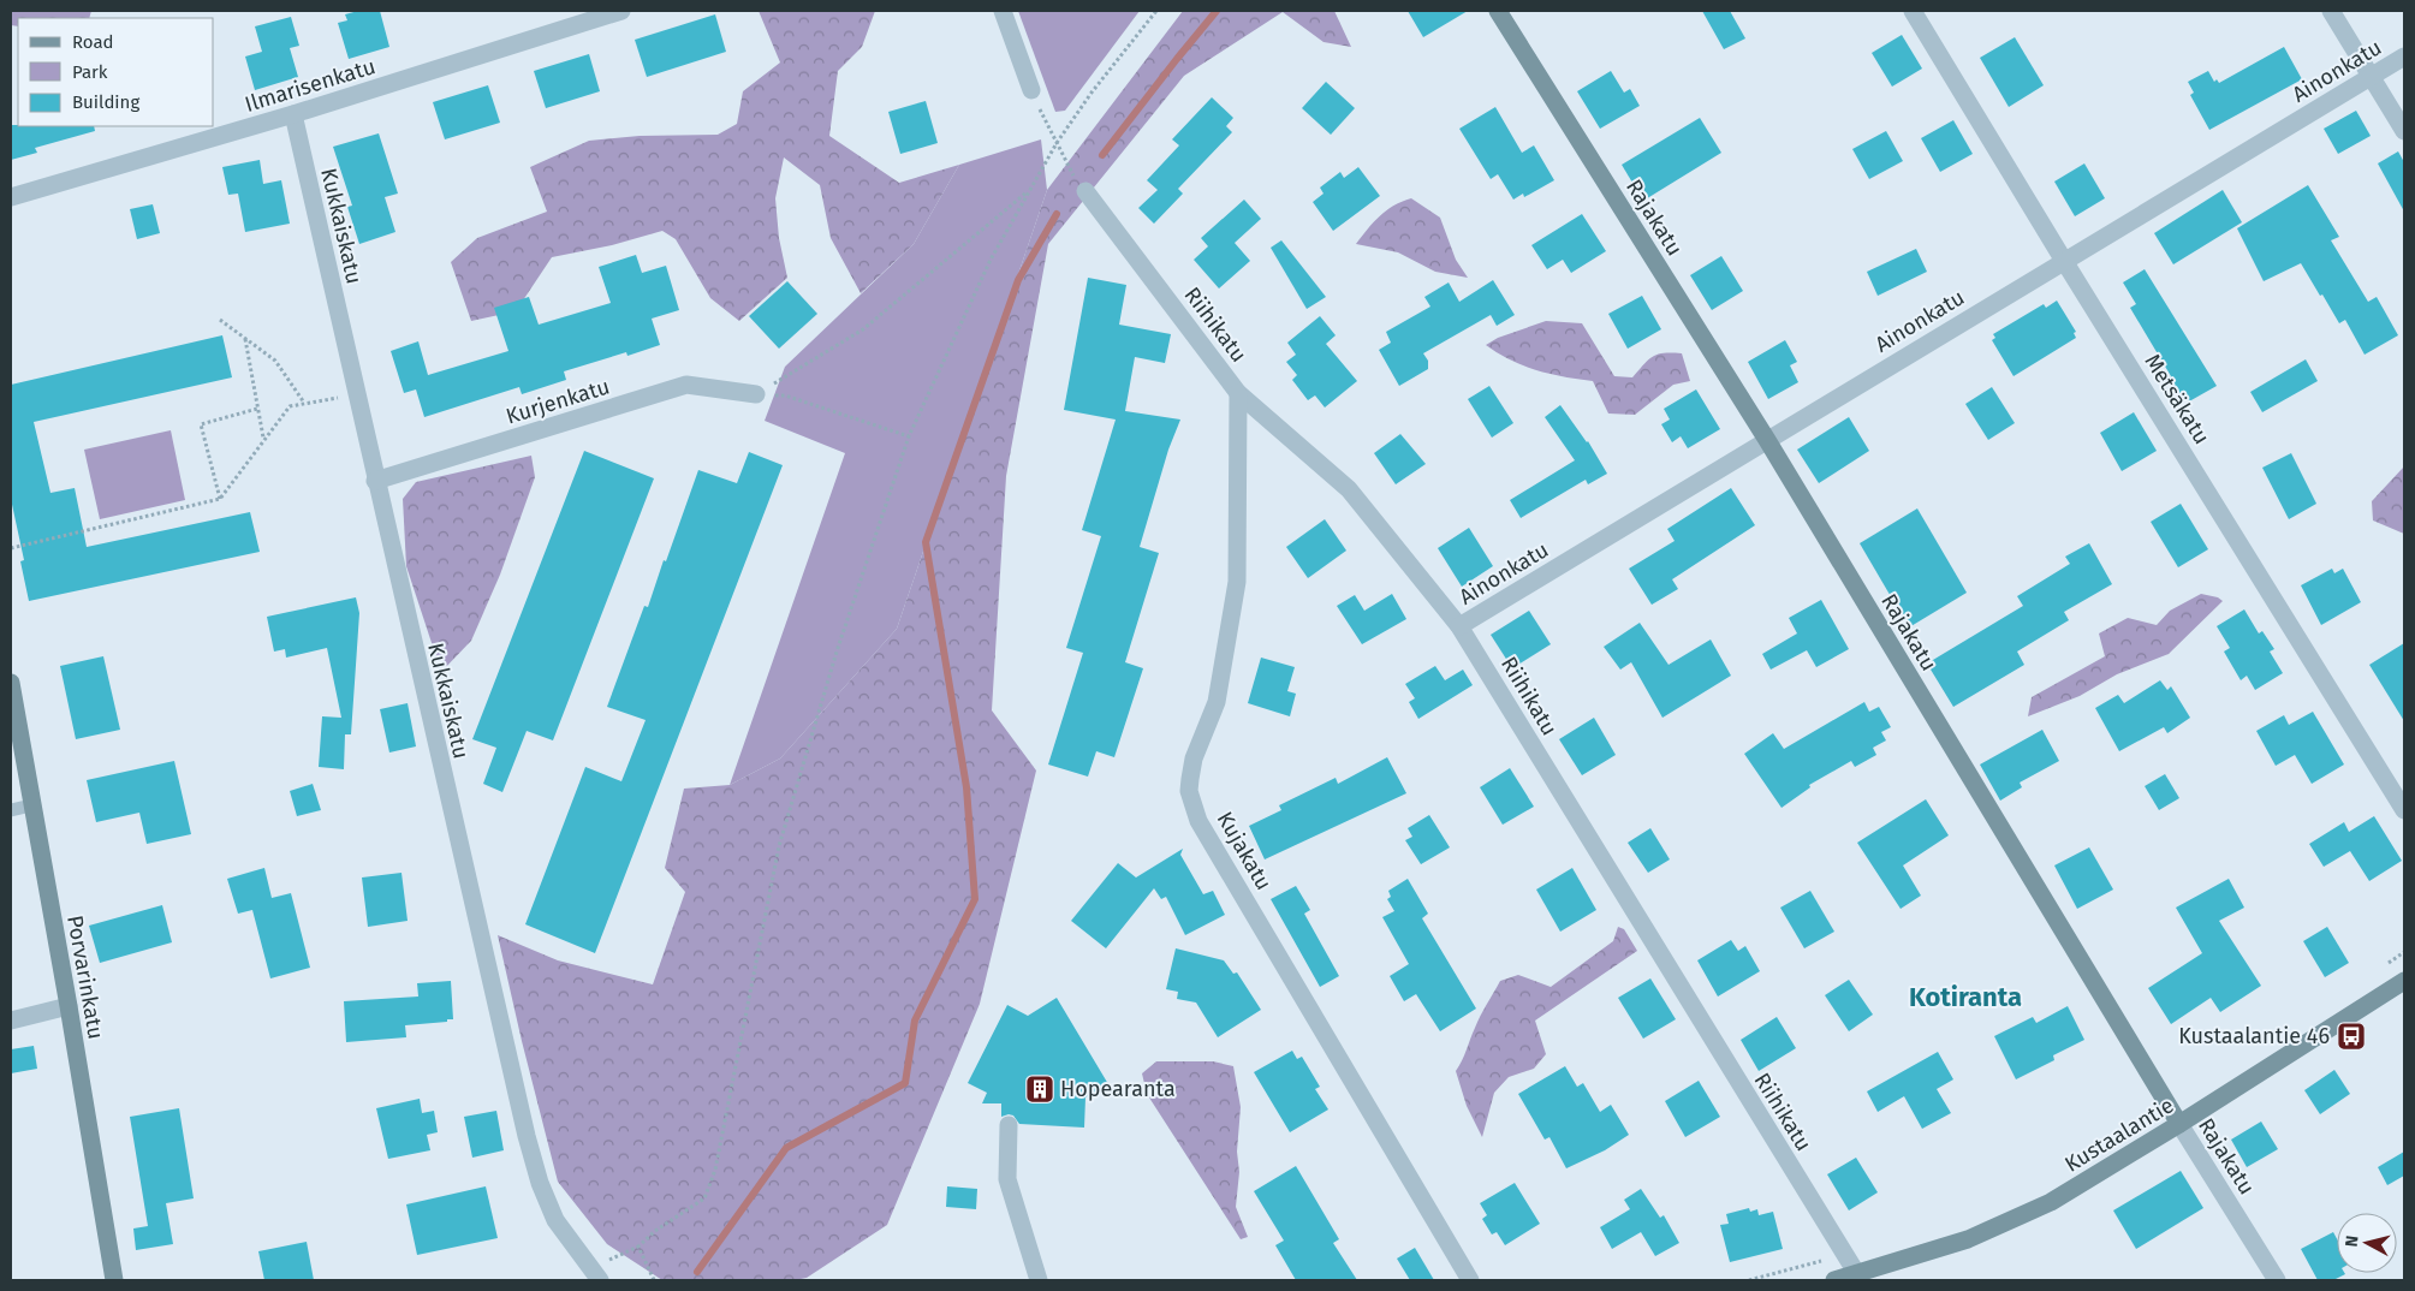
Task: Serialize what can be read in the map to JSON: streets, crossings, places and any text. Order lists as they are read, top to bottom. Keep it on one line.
{"streets":{"street":["Ainonkatu","Ilmarisenkatu","Rajakatu","Kukkaiskatu","Riihikatu","Metsäkatu","Kurjenkatu","Kujakatu","Porvarinkatu","Kustaalantie"]},"crossings":[["Ainonkatu","Rajakatu"],["Ainonkatu","Riihikatu"],["Ainonkatu","Metsäkatu"],["Ilmarisenkatu","Kukkaiskatu"],["Rajakatu","Kustaalantie"],["Kukkaiskatu","Kurjenkatu"],["Riihikatu","Kujakatu"],["Riihikatu","Kustaalantie"]],"districts":["Kotiranta"],"places":{"bus stop":["Kustaalantie 46"],"building":["Hopearanta"]},"legend":["Road","Park","Building"],"north":"left"}
